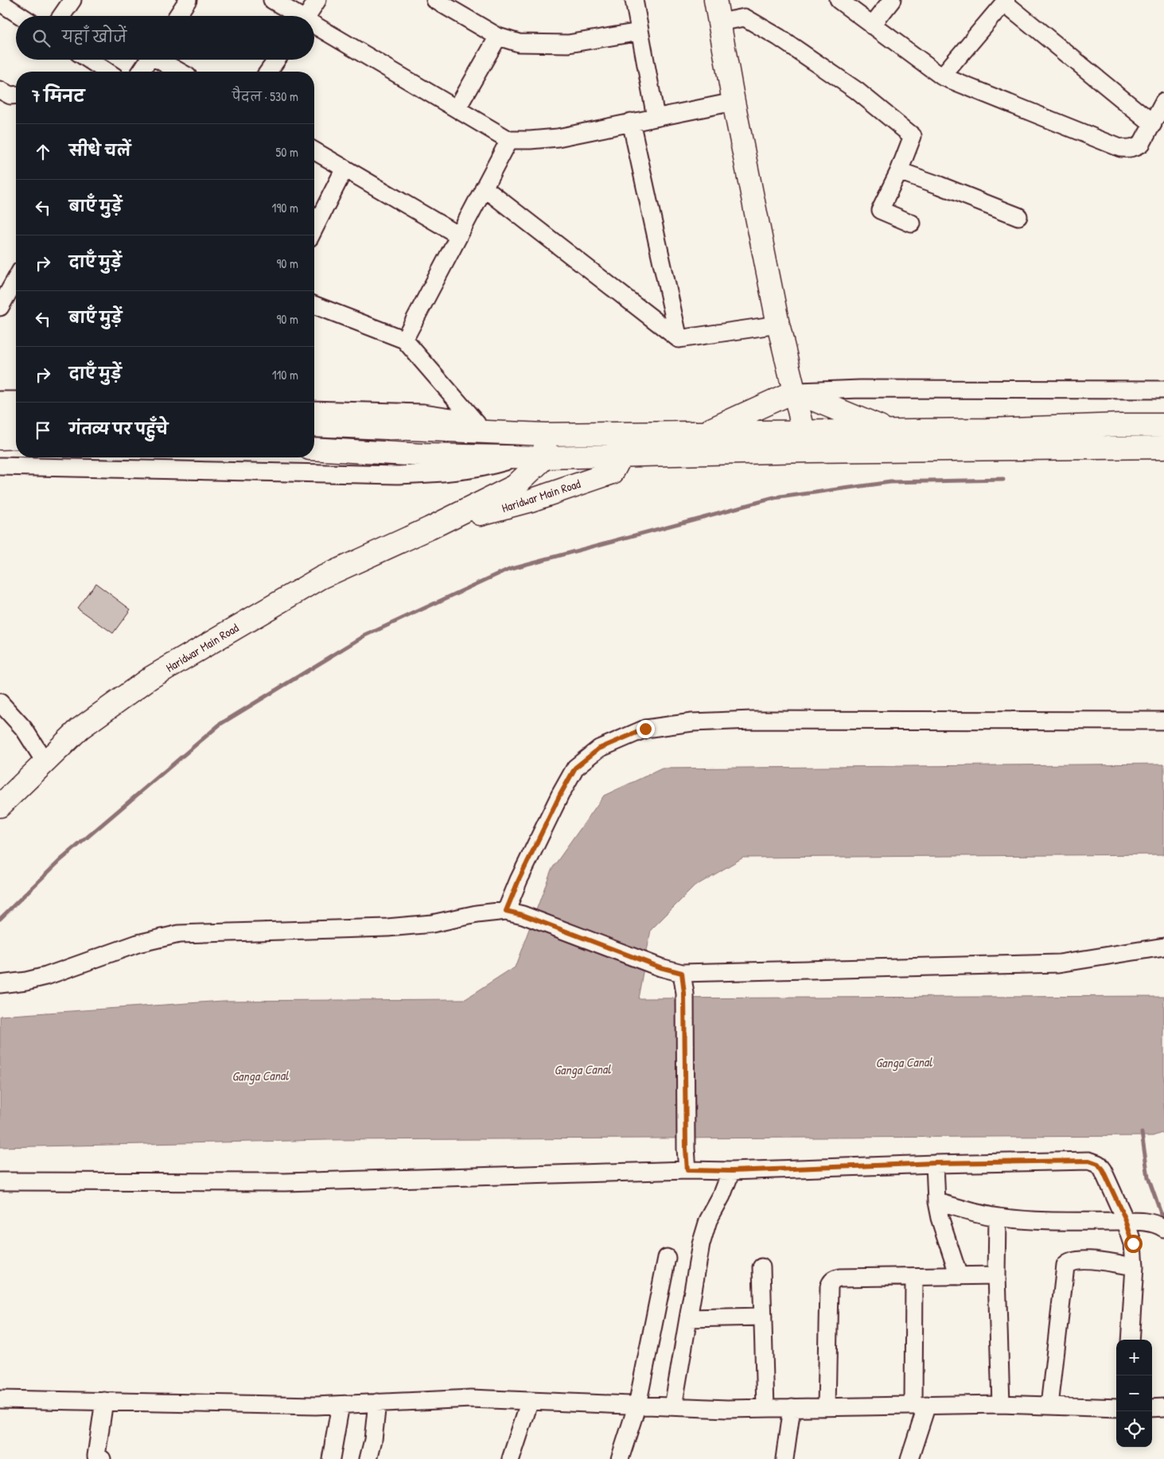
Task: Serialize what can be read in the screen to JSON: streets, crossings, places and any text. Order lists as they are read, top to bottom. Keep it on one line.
{"streets":{"main road":["Haridwar Main Road"]},"water":["Ganga Canal"],"page":{"search":"यहाँ खोजें","heading":["7 मिनट","पैदल · 530 m"],"list":[["सीधे चलें","50 m"],["बाएँ मुड़ें","190 m"],["दाएँ मुड़ें","90 m"],["बाएँ मुड़ें","90 m"],["दाएँ मुड़ें","110 m"],"गंतव्य पर पहुँचे"],"map_buttons":["+","−"]}}
